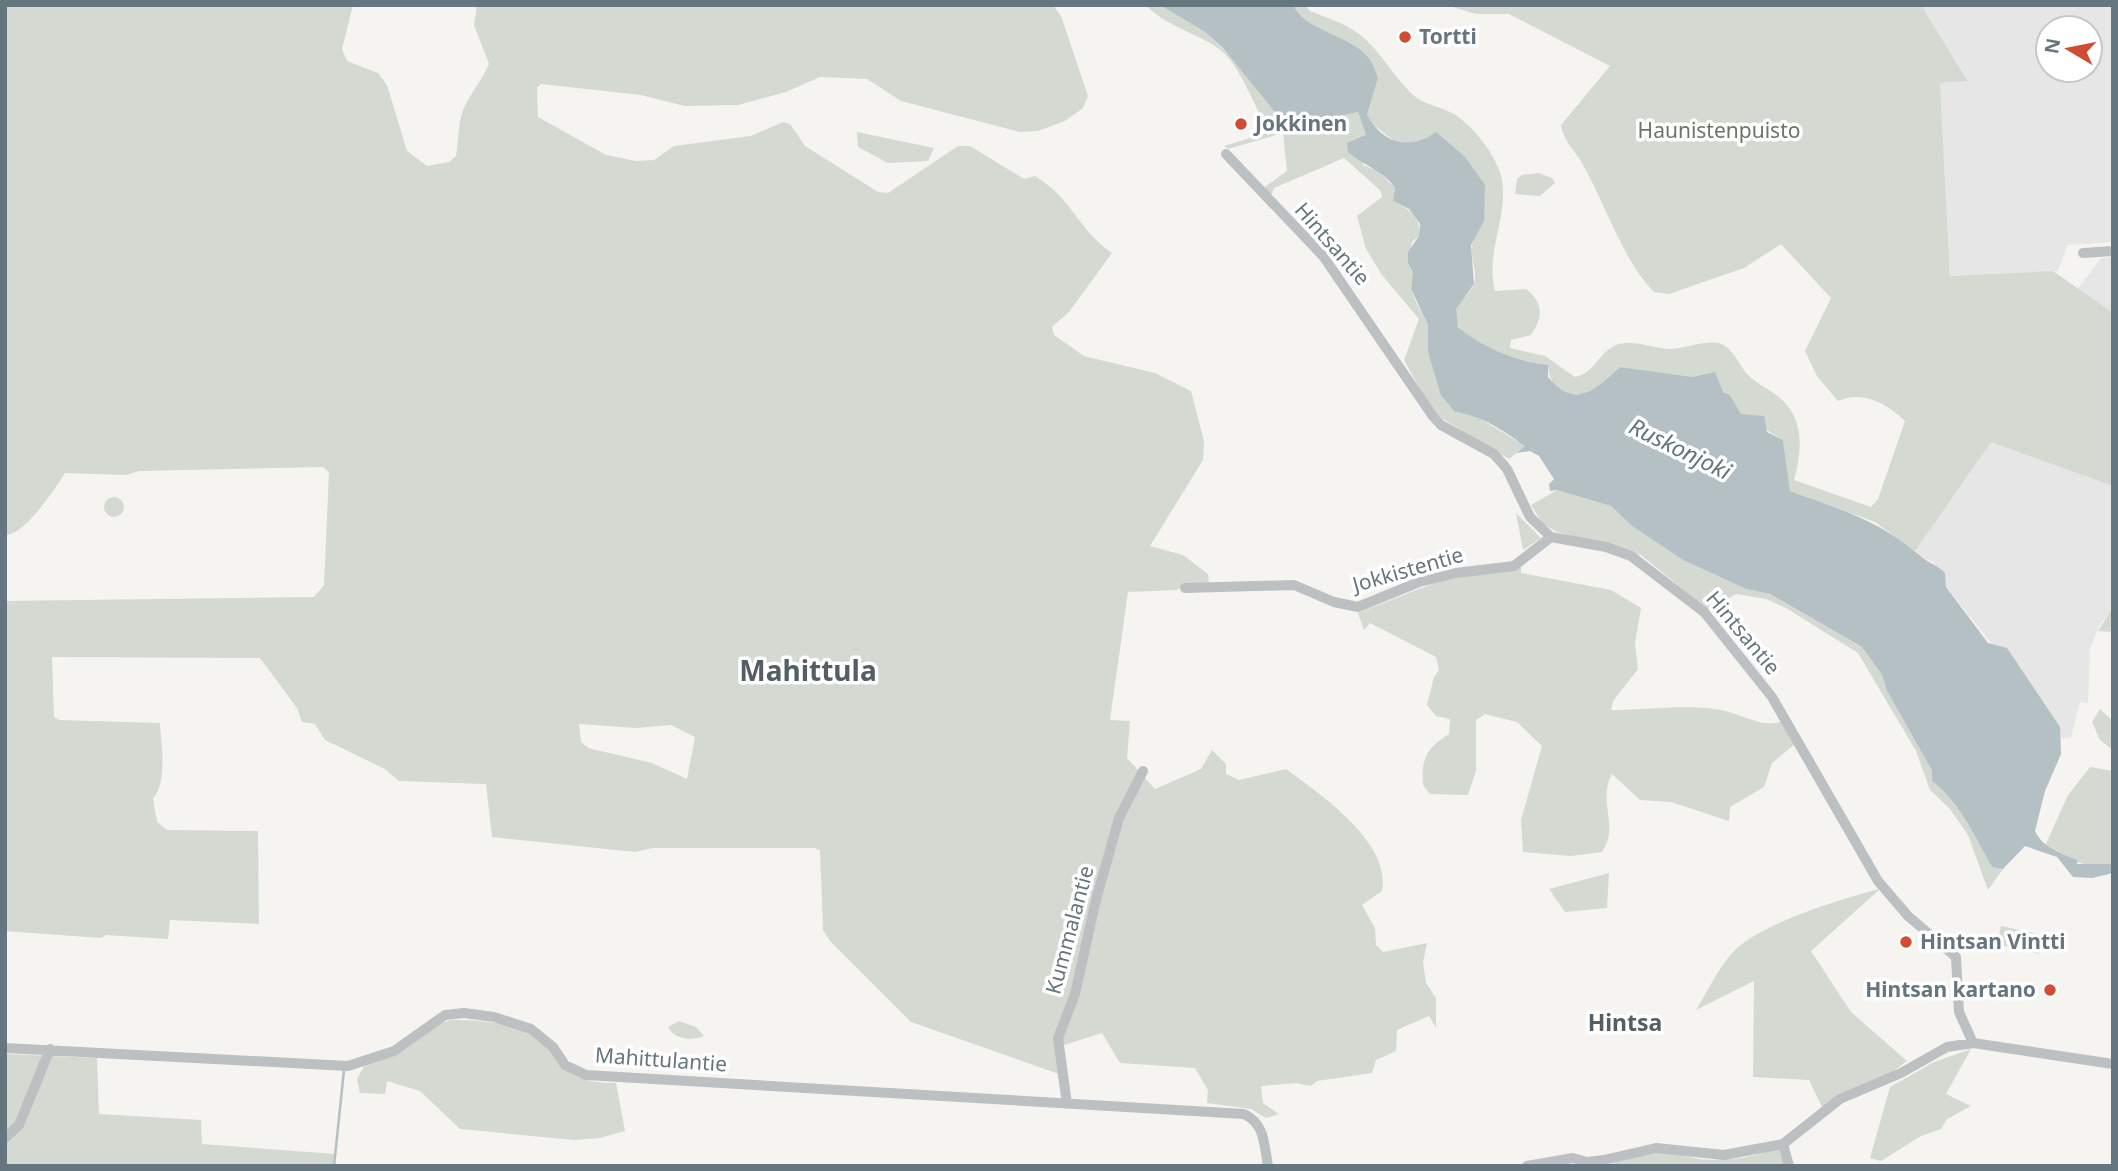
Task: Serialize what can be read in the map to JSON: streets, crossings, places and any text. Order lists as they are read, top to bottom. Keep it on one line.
{"streets":{"street":["Hintsantie","Jokkistentie","Kummalantie","Mahittulantie"]},"crossings":[["Hintsantie","Jokkistentie"],["Kummalantie","Mahittulantie"]],"districts":["Mahittula","Hintsa"],"water":["Ruskonjoki"],"parks":["Haunistenpuisto"],"places":["Tortti","Jokkinen","Hintsan Vintti","Hintsan kartano"],"north":"left"}
